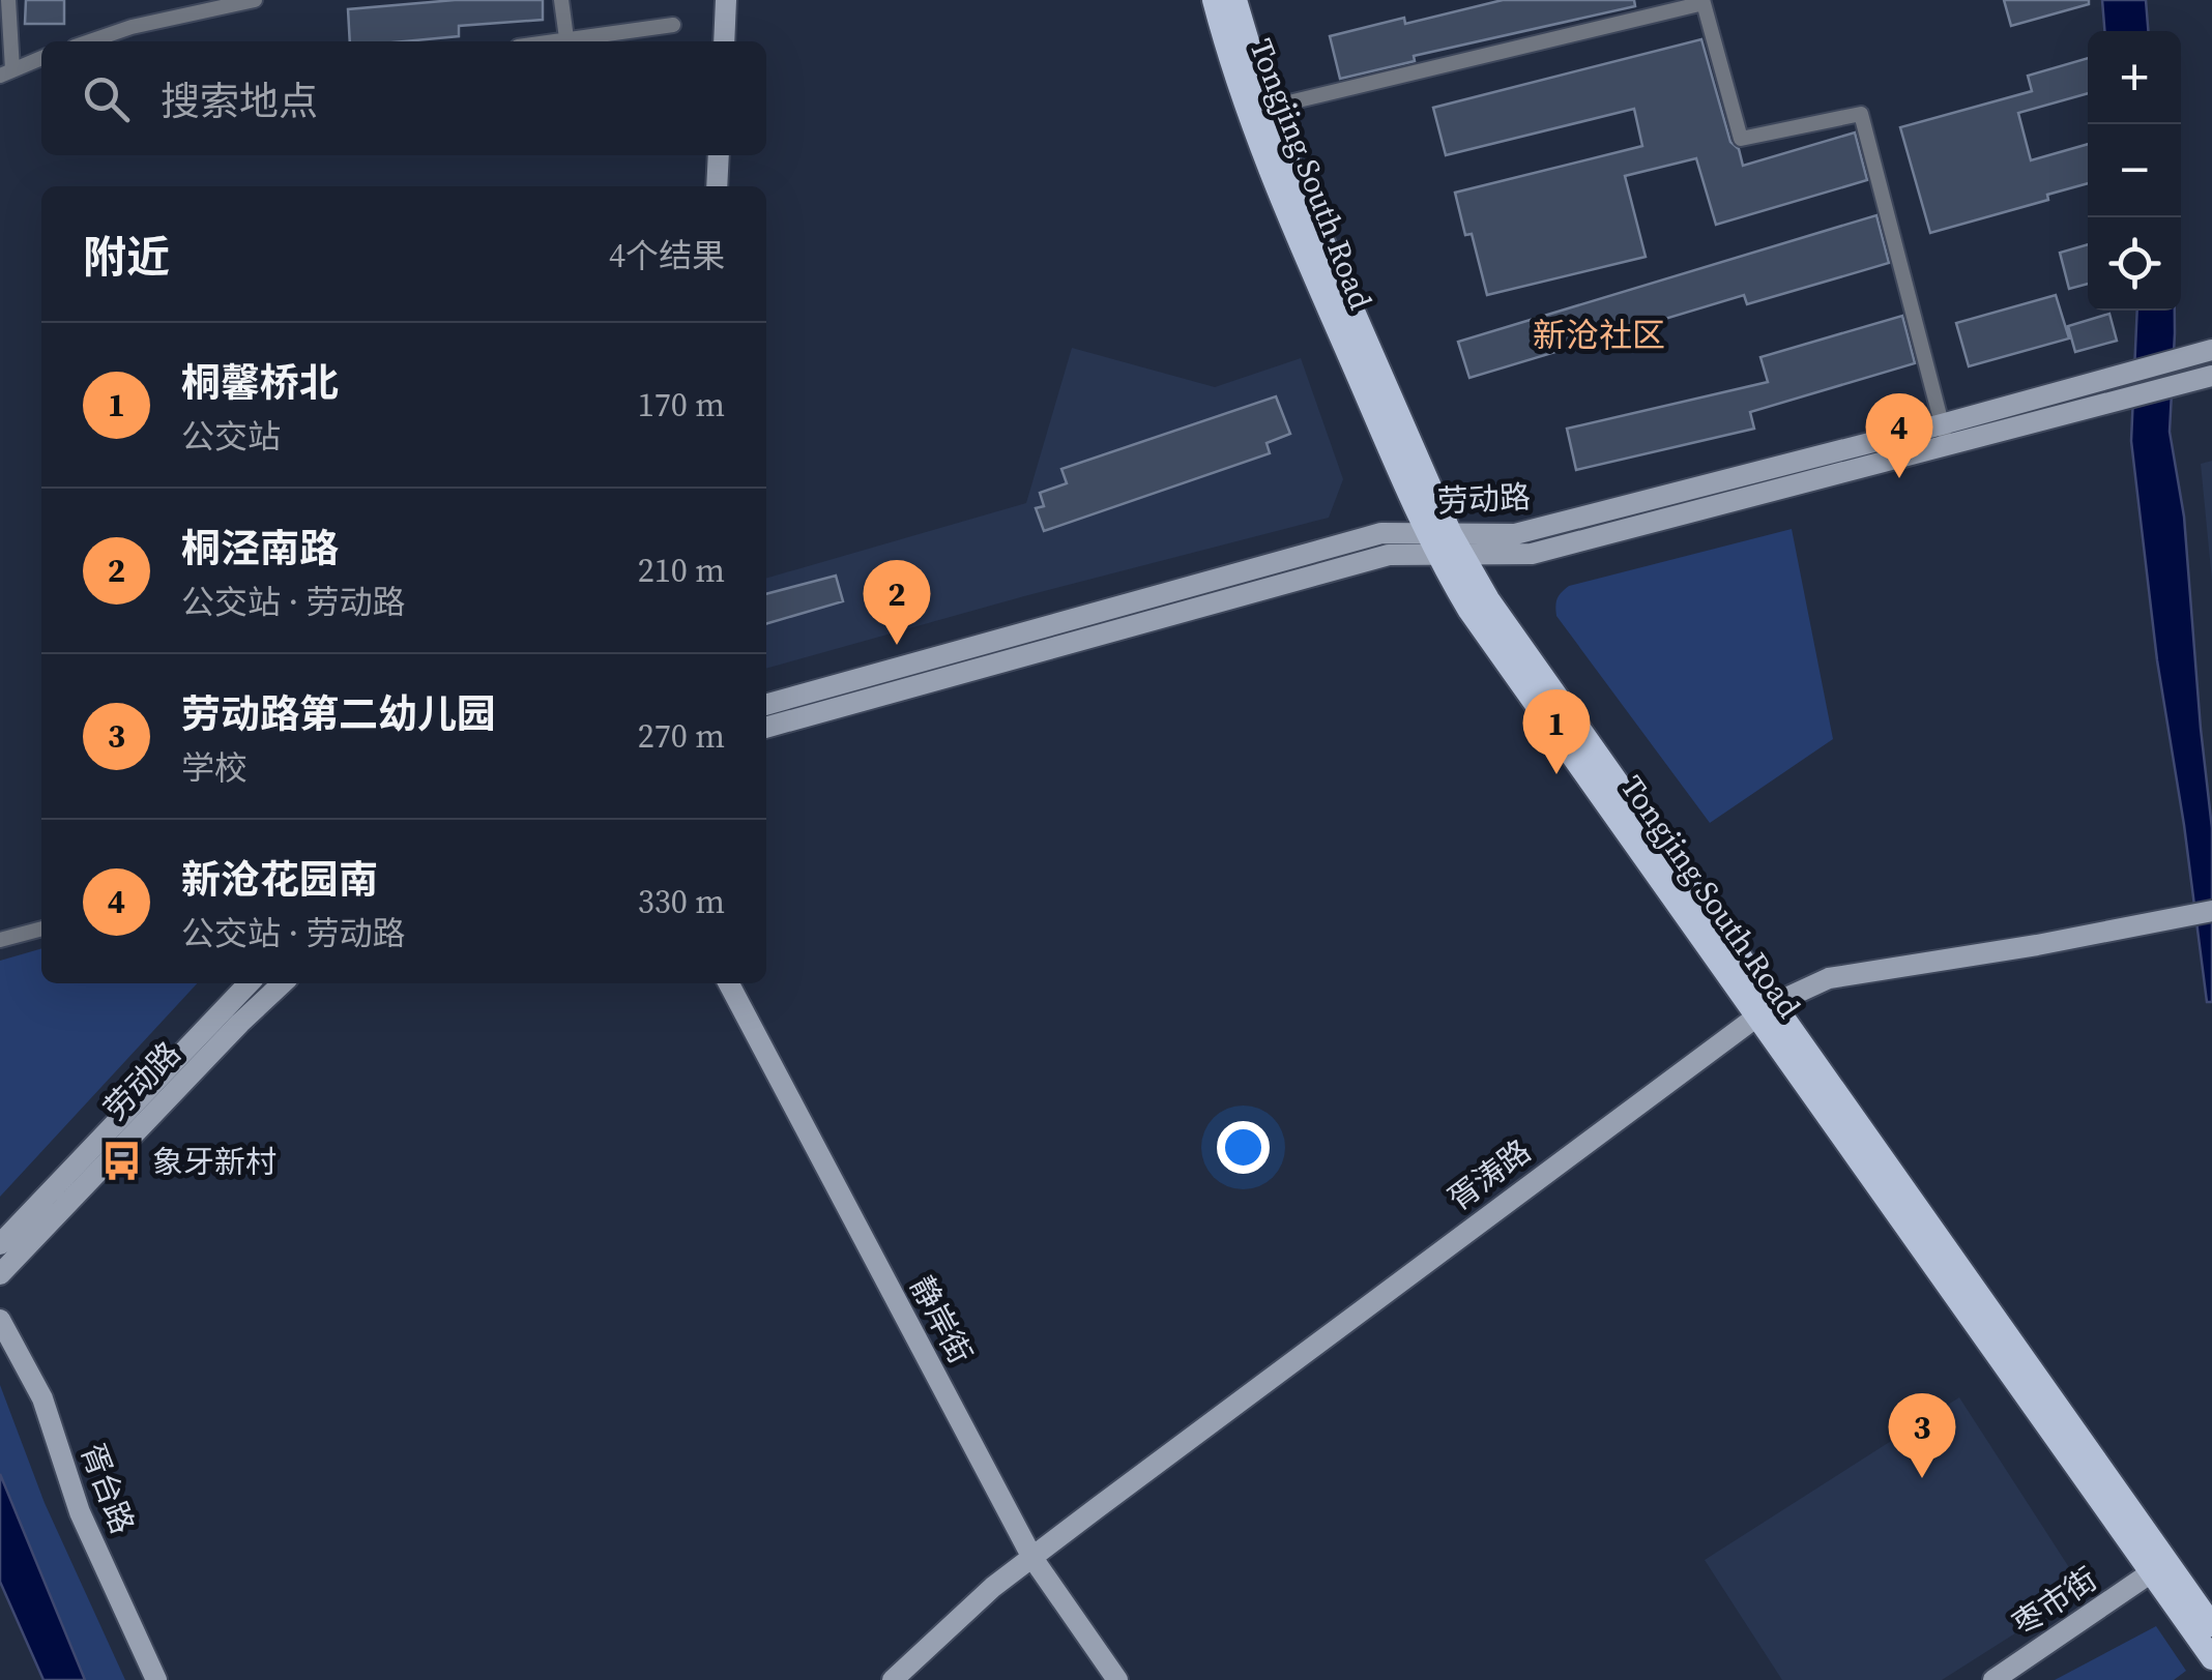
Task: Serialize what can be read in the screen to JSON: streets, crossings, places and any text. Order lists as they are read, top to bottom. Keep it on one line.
{"streets":{"main road":["Tongjing South Road","劳动路","胥涛路","静岸街","胥台路","枣市街"]},"crossings":[["Tongjing South Road","劳动路"],["Tongjing South Road","胥涛路"],["Tongjing South Road","枣市街"],["胥涛路","静岸街"]],"districts":["新沧社区"],"places":{"bus stop":["象牙新村"]},"page":{"map_buttons":["+","−"],"search":"搜索地点","heading":["附近","4个结果"],"list":[{"mark":"1","name":"桐馨桥北","note":"公交站","value":"170 m"},{"mark":"2","name":"桐泾南路","note":"公交站 · 劳动路","value":"210 m"},{"mark":"3","name":"劳动路第二幼儿园","note":"学校","value":"270 m"},{"mark":"4","name":"新沧花园南","note":"公交站 · 劳动路","value":"330 m"}],"pins":["4","2","1","3"]}}
